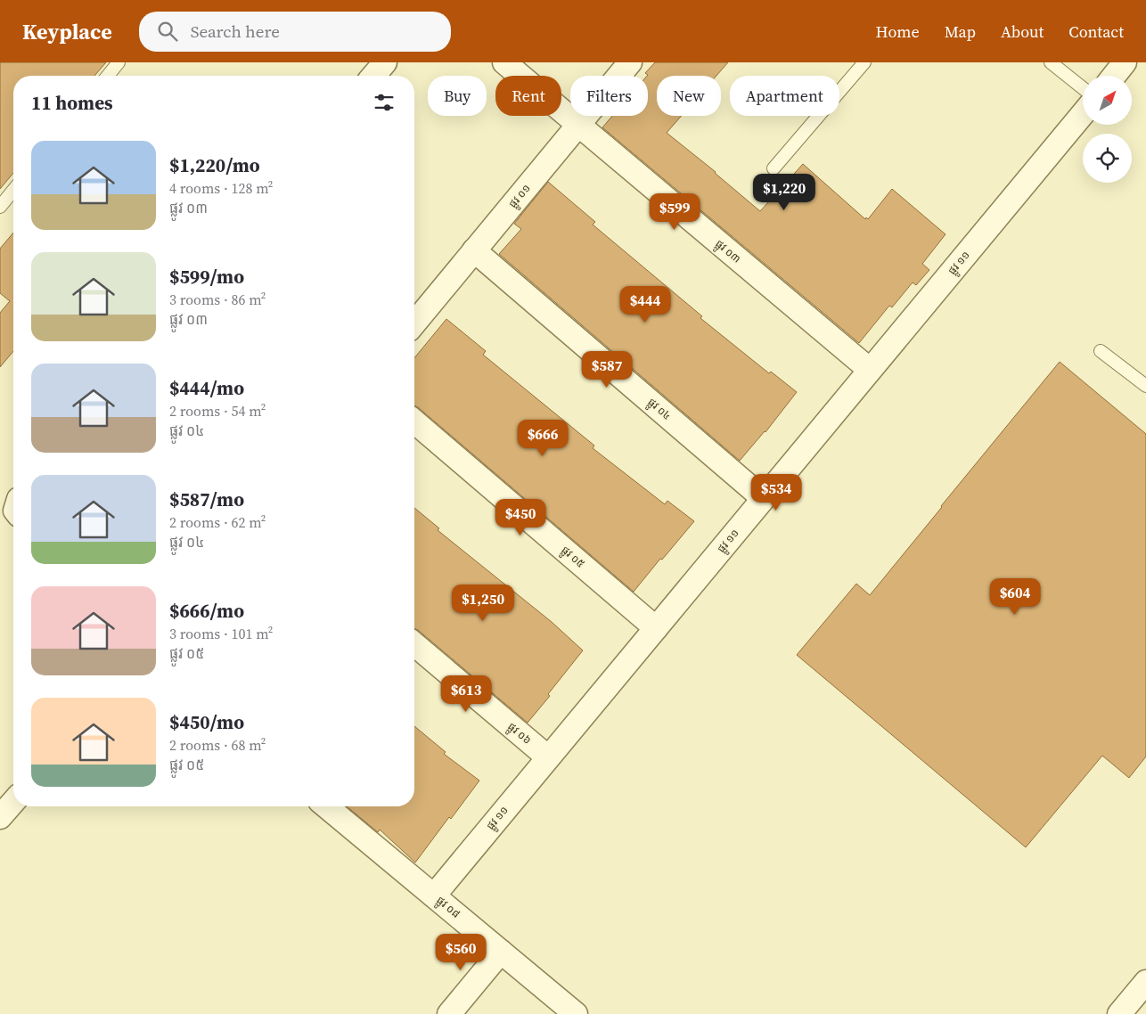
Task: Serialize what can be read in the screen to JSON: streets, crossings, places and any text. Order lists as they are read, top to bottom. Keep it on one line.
{"streets":{"street":["ផ្លូវ ០១","ផ្លូវ ០៣","ផ្លូវ ១១","ផ្លូវ ០៤","ផ្លូវ ០៥","ផ្លូវ ០៦","ផ្លូវ ០៨"]},"crossings":[["ផ្លូវ ០១","ផ្លូវ ០៣"],["ផ្លូវ ០១","ផ្លូវ ០៤"],["ផ្លូវ ០៣","ផ្លូវ ១១"],["ផ្លូវ ១១","ផ្លូវ ០៤"],["ផ្លូវ ១១","ផ្លូវ ០៥"],["ផ្លូវ ១១","ផ្លូវ ០៦"],["ផ្លូវ ១១","ផ្លូវ ០៨"]],"north":"top right","page":{"header":"Keyplace","search":"Search here","nav":["Home","Map","About","Contact"],"chip":["Buy","Rent","Filters","New","Apartment"],"heading":"11 homes","list":[{"name":"$1,220/mo","note":"4 rooms · 128 m² · ផ្លូវ ០៣"},{"name":"$599/mo","note":"3 rooms · 86 m² · ផ្លូវ ០៣"},{"name":"$444/mo","note":"2 rooms · 54 m² · ផ្លូវ ០៤"},{"name":"$587/mo","note":"2 rooms · 62 m² · ផ្លូវ ០៤"},{"name":"$666/mo","note":"3 rooms · 101 m² · ផ្លូវ ០៥"},{"name":"$450/mo","note":"2 rooms · 68 m² · ផ្លូវ ០៥"}],"price":["$1,220","$599","$444","$587","$666","$534","$450","$604","$1,250","$613","$560"]}}
